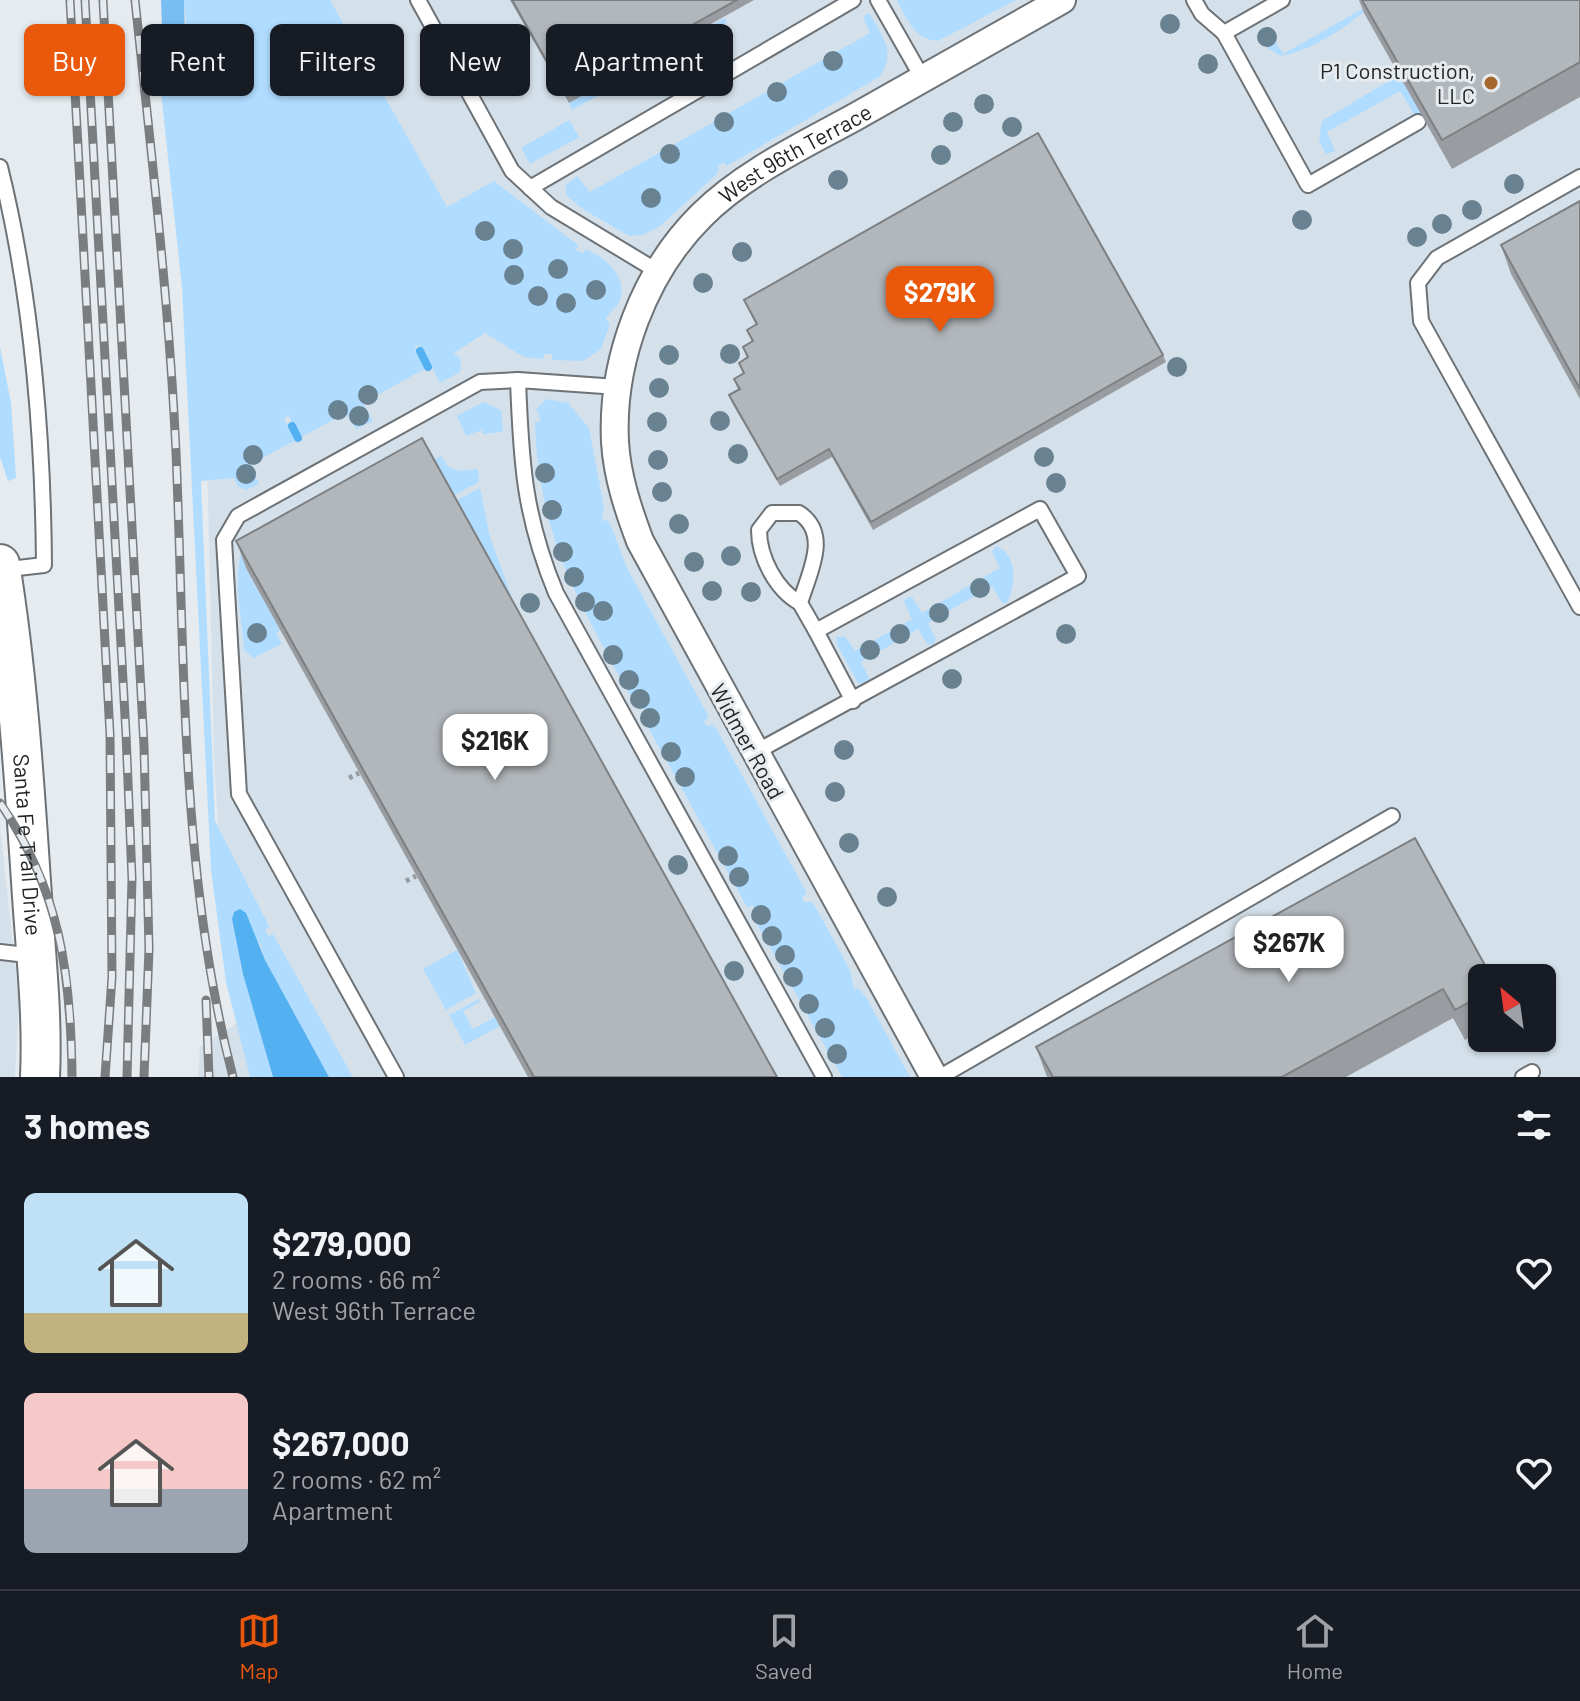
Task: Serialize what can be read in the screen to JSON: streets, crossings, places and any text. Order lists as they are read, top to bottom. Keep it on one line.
{"streets":{"main road":["Santa Fe Trail Drive"],"street":["West 96th Terrace","Widmer Road"]},"crossings":[["West 96th Terrace","Widmer Road"]],"places":["P1 Construction, LLC"],"north":"top left","page":{"chip":["Buy","Rent","Filters","New","Apartment"],"price":["$279K","$216K","$267K"],"heading":"3 homes","list":[{"name":"$279,000","note":"2 rooms · 66 m² · West 96th Terrace"},{"name":"$267,000","note":"2 rooms · 62 m² · Apartment"}],"tabs":["Map","Saved","Home"]}}
